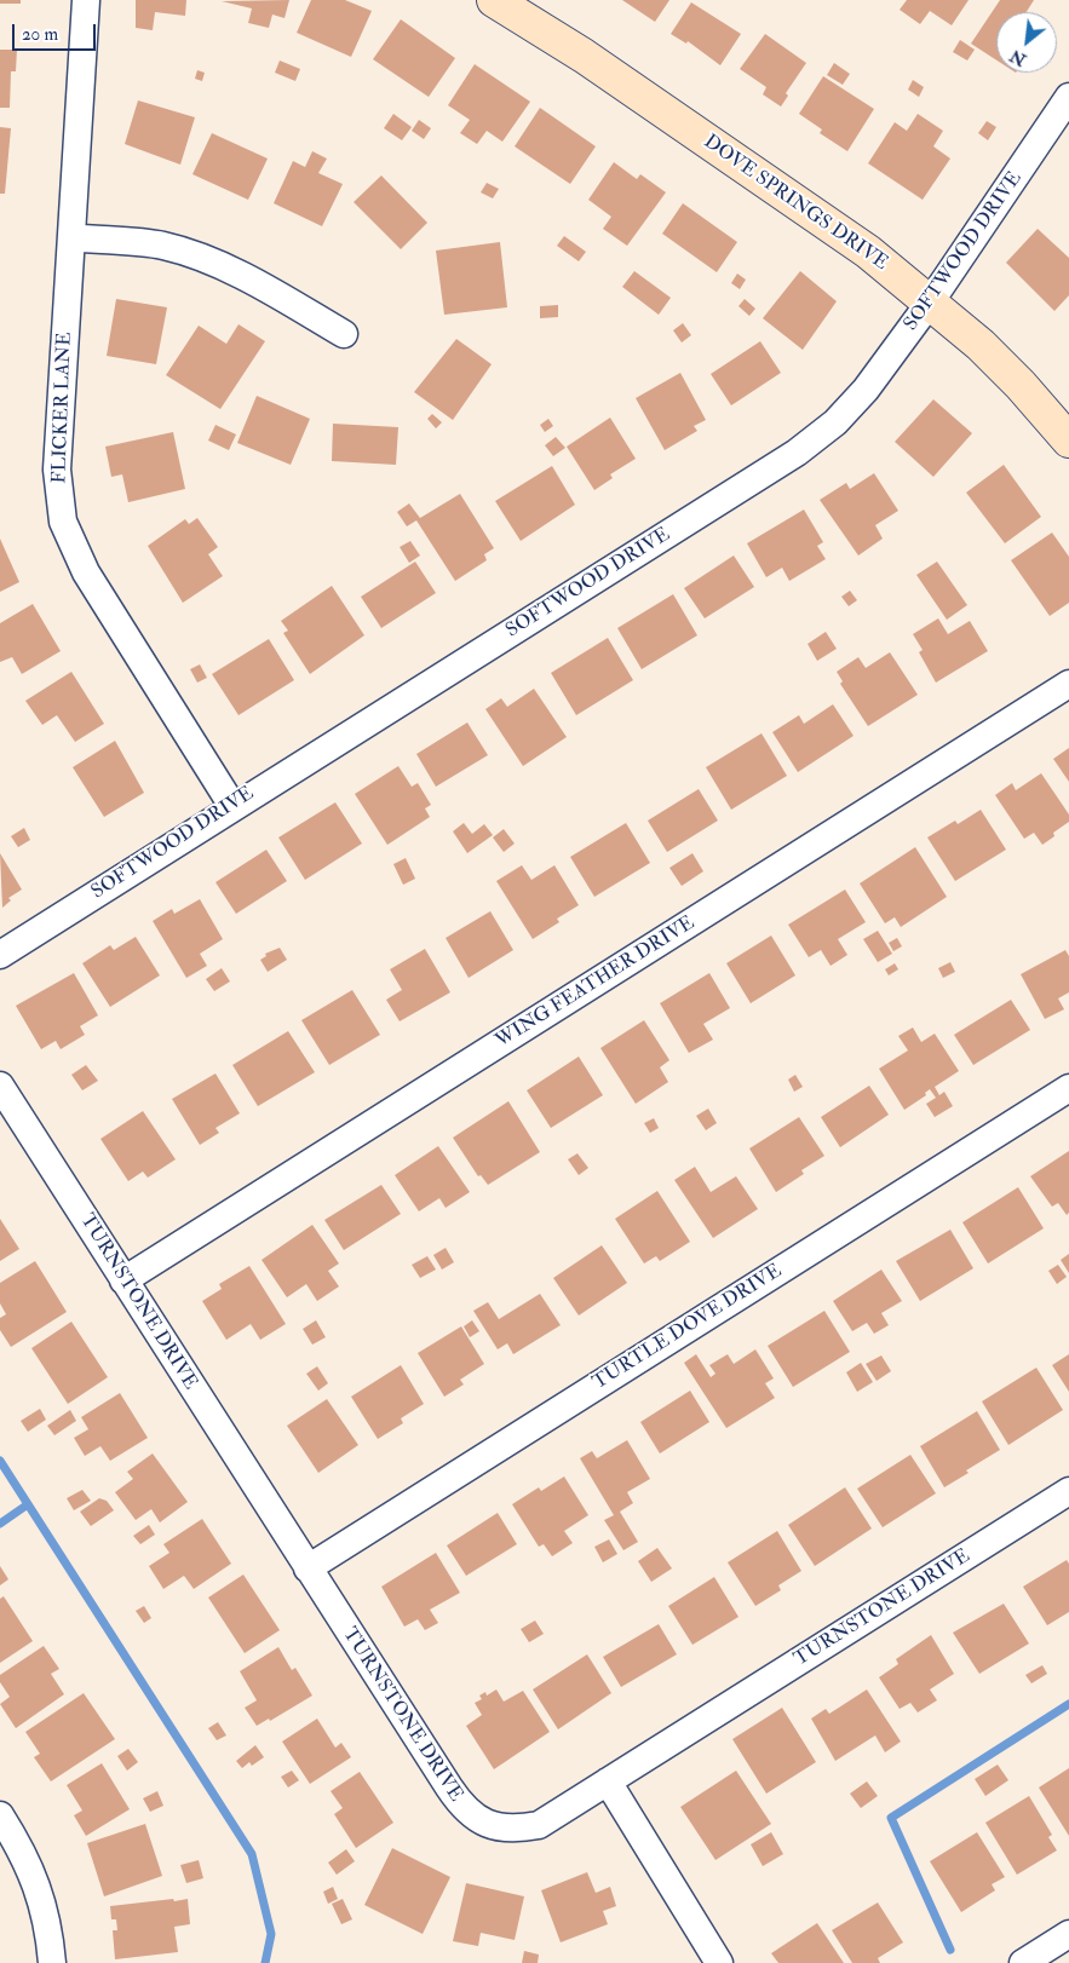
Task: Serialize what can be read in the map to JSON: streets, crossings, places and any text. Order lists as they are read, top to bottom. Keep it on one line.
{"streets":{"street":["DOVE SPRINGS DRIVE","SOFTWOOD DRIVE","FLICKER LANE","WING FEATHER DRIVE","TURNSTONE DRIVE","TURTLE DOVE DRIVE"]},"crossings":[["DOVE SPRINGS DRIVE","SOFTWOOD DRIVE"],["SOFTWOOD DRIVE","FLICKER LANE"],["WING FEATHER DRIVE","TURNSTONE DRIVE"],["TURNSTONE DRIVE","TURTLE DOVE DRIVE"]],"scale_bar":"20 m","north":"bottom left"}
